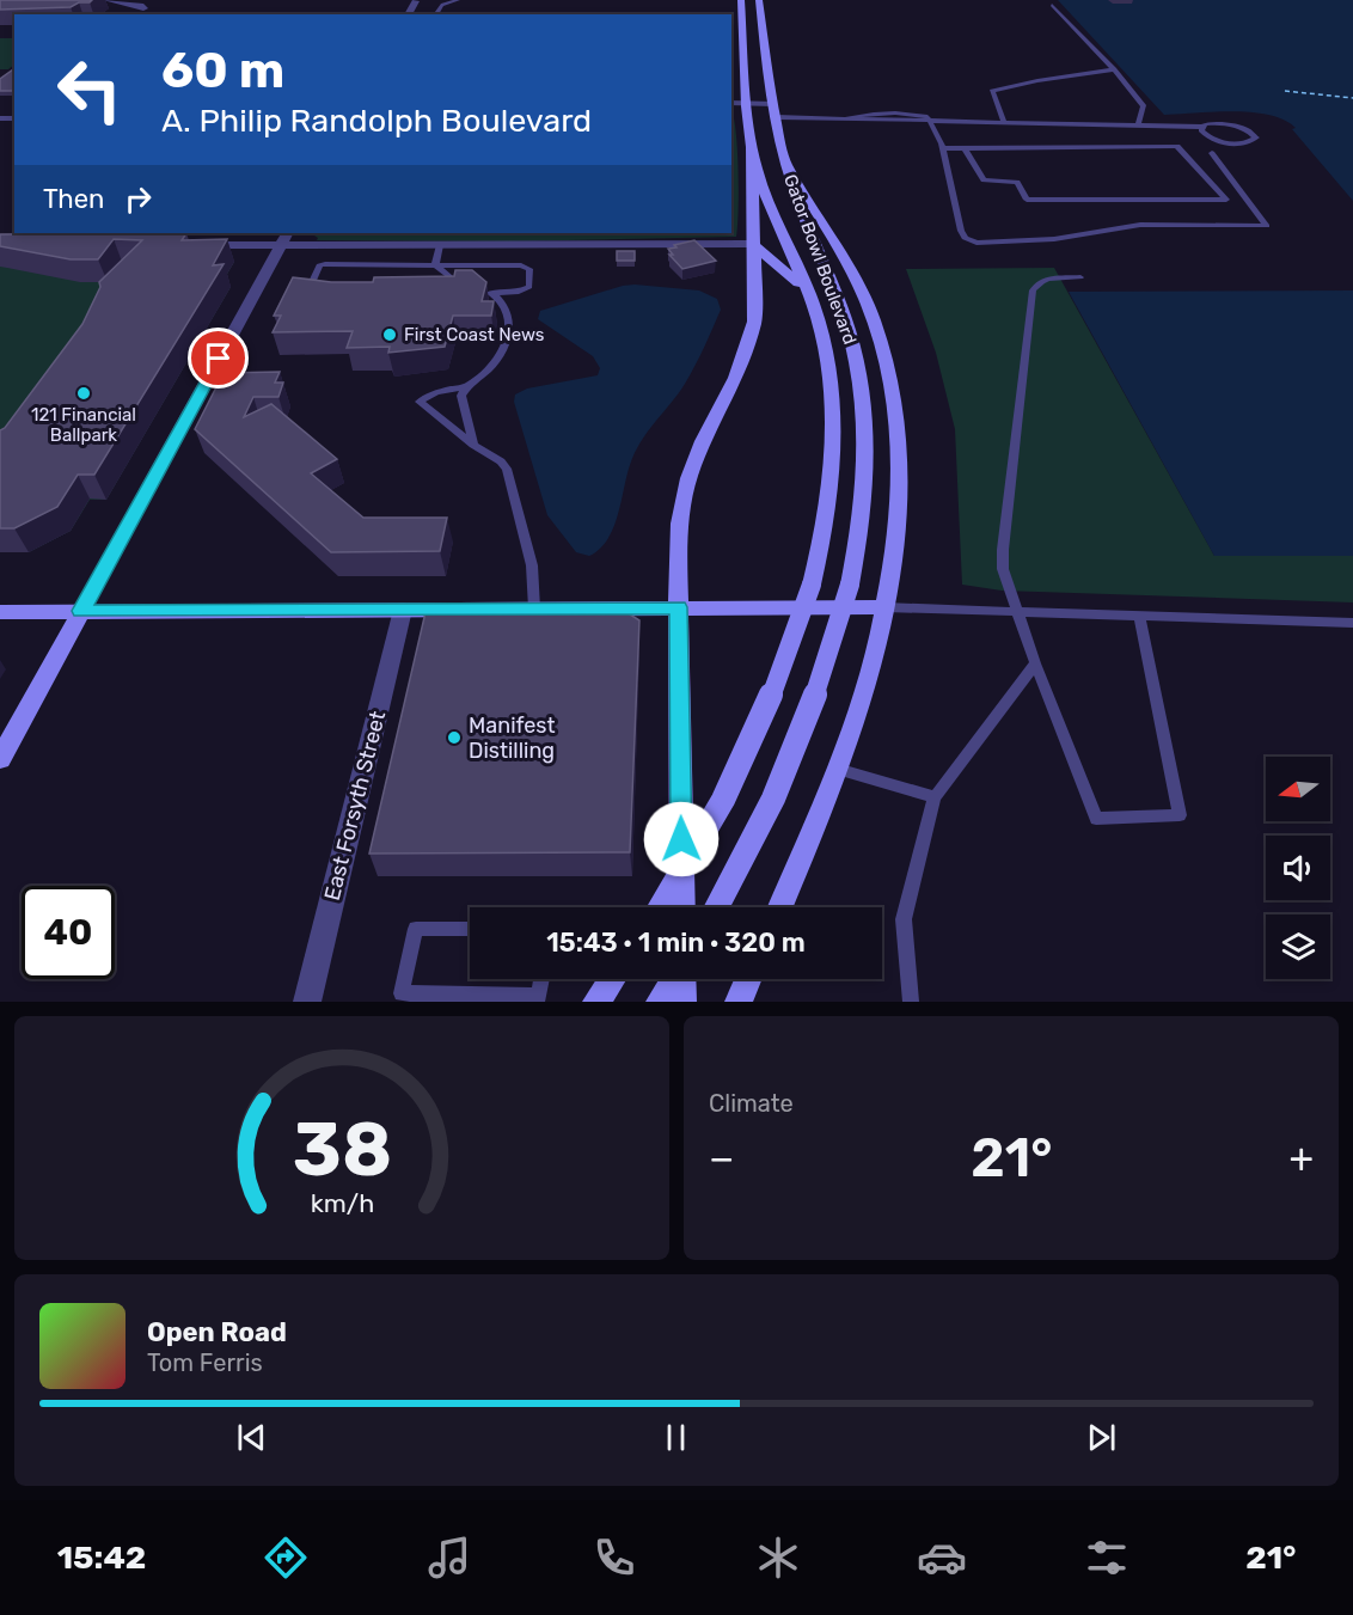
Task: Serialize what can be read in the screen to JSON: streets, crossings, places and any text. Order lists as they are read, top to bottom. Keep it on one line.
{"streets":{"main road":["Gator Bowl Boulevard"],"street":["East Forsyth Street"]},"places":["First Coast News","121 Financial Ballpark","Manifest Distilling"],"north":"left","page":{"turn":["60 m","A. Philip Randolph Boulevard"],"then":"Then","limit":"40","trip":"15:43 · 1 min · 320 m","tile":"Climate","heat":["−","21°","+"],"song":["Open Road","Tom Ferris"],"tabs":["15:42","21°"],"gauge":["38","km/h"]}}
